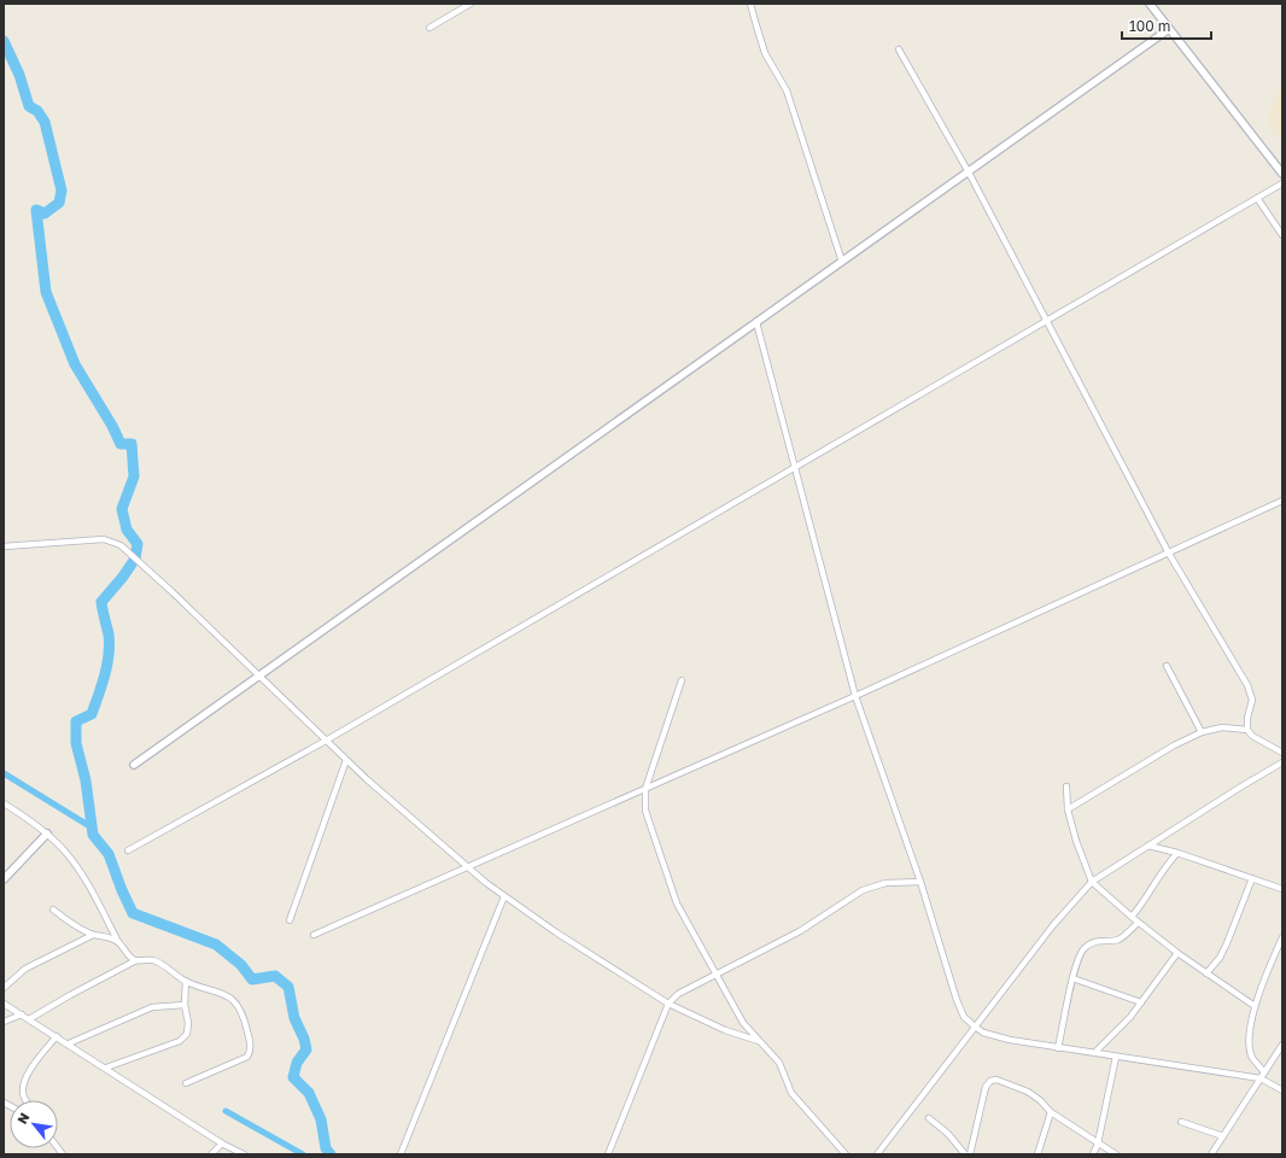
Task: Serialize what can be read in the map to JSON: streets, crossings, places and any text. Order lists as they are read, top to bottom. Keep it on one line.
{"scale_bar":"100 m","north":"top left"}
